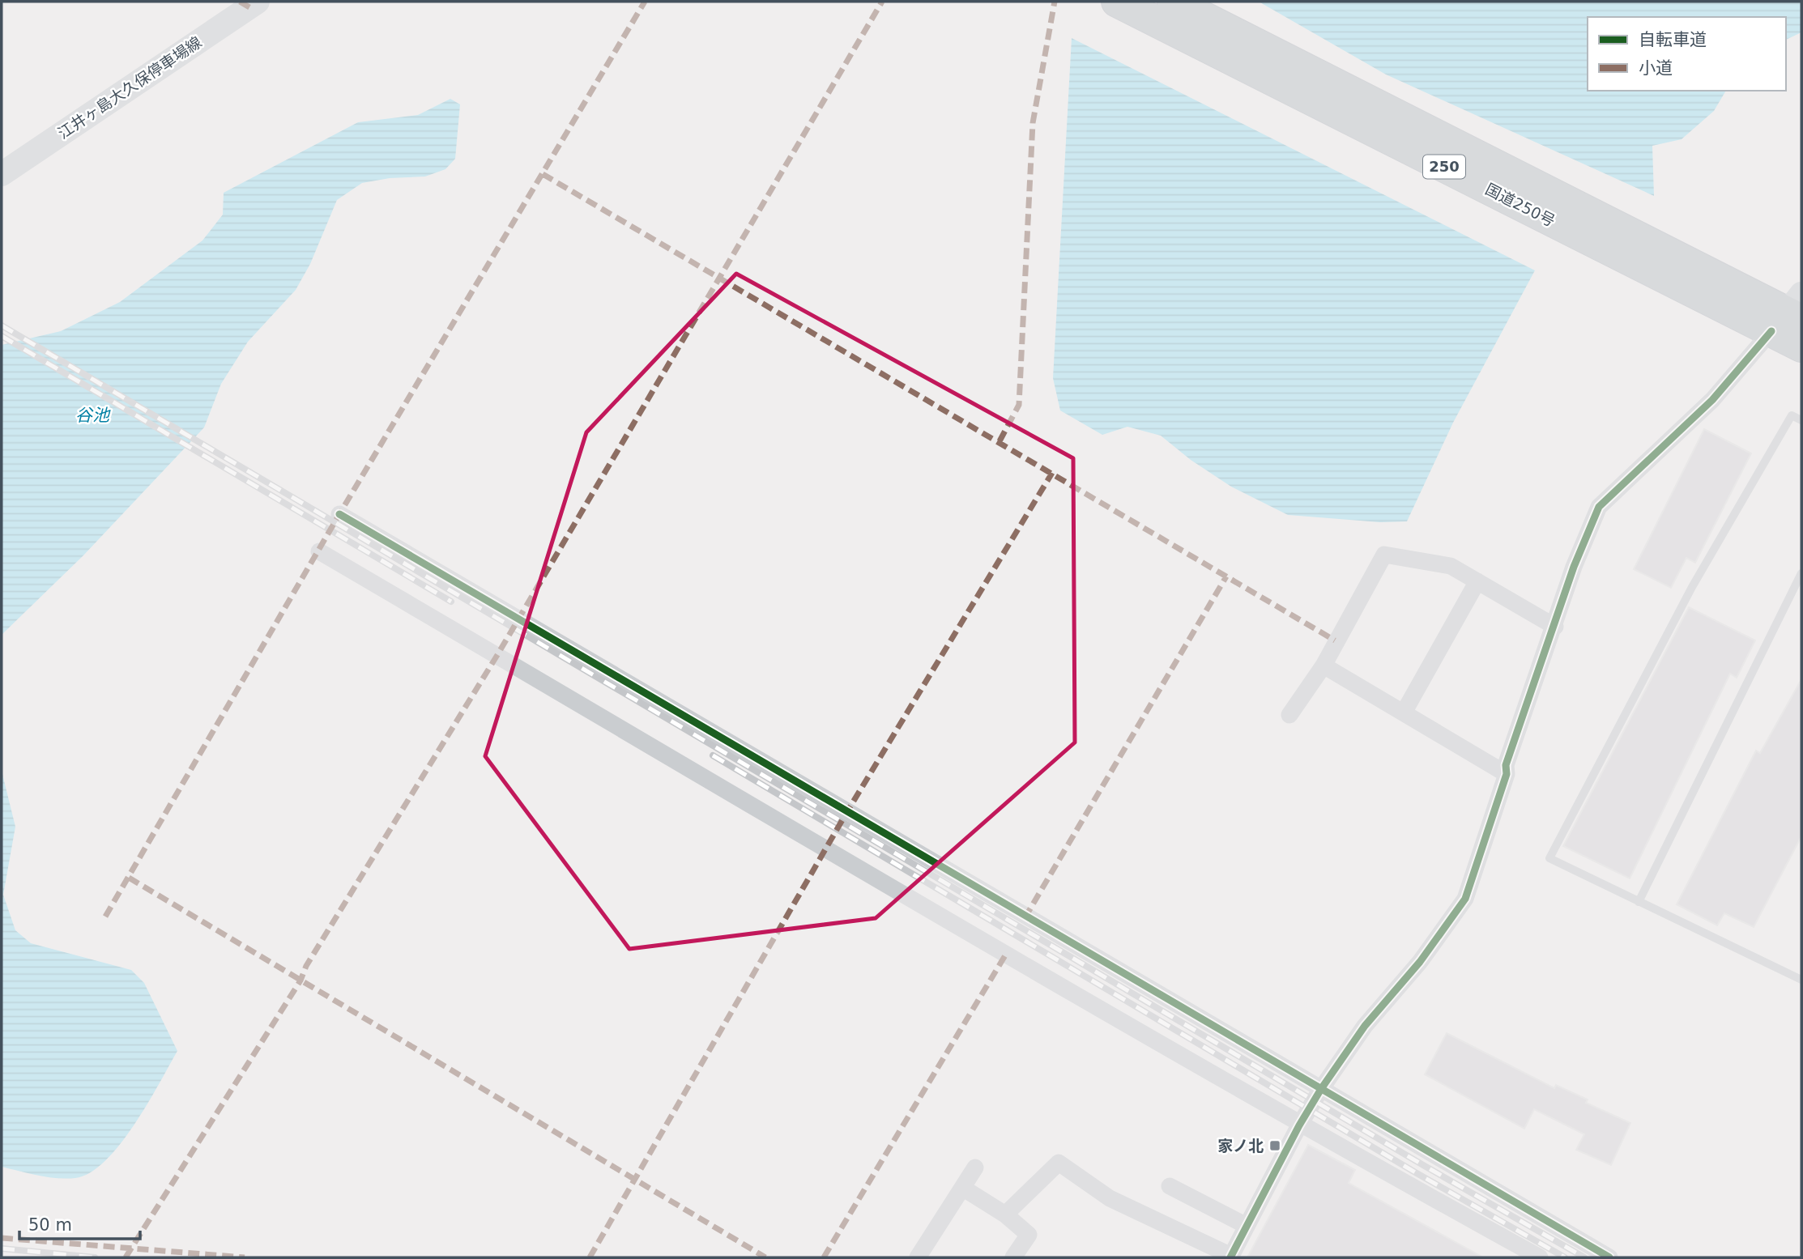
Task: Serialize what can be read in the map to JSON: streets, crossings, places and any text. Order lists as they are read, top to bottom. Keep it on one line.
{"streets":{"highway":["250","国道250号"],"main road":["江井ヶ島大久保停車場線"]},"water":["谷池"],"places":{"transit":["家ノ北"]},"legend":["自転車道","小道"],"scale_bar":"50 m"}
